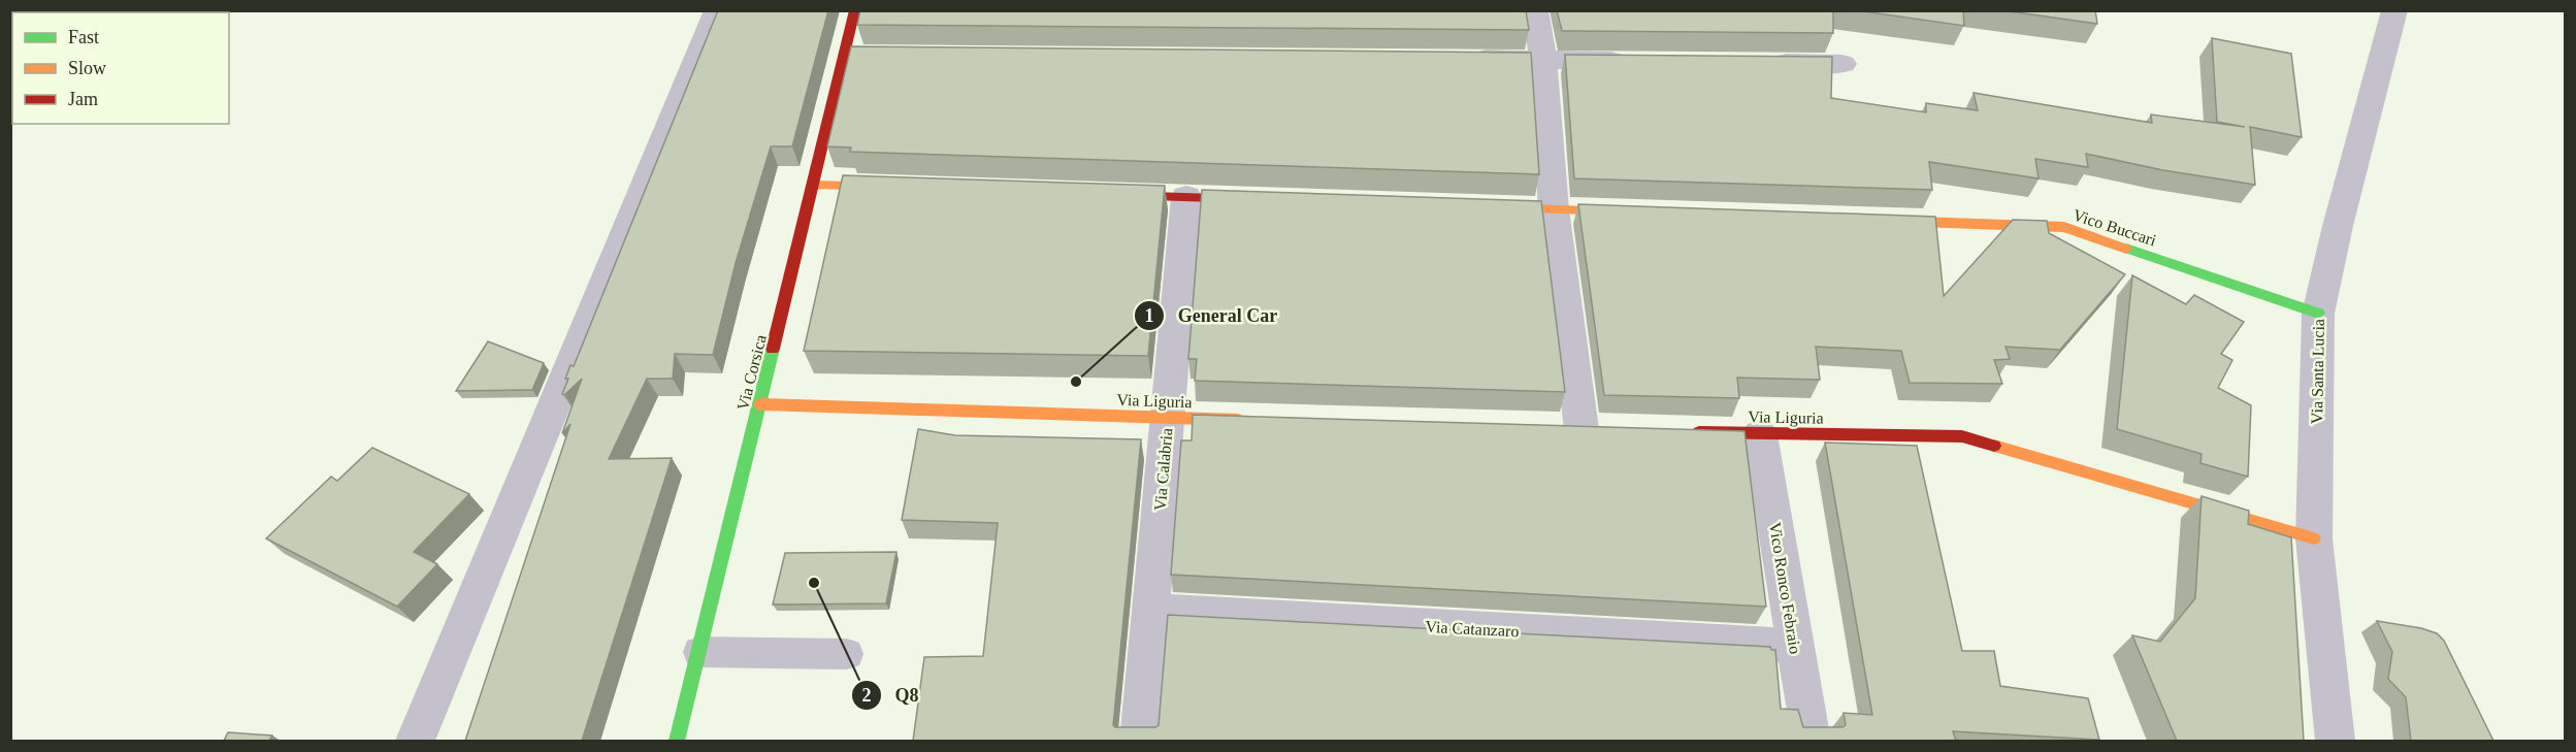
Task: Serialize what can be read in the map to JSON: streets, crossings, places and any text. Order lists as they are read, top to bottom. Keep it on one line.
{"streets":{"street":["Vico Buccari","Via Santa Lucia","Via Corsica","Via Liguria","Via Calabria","Vico Ronco Febraio","Via Catanzaro"]},"crossings":[["Vico Buccari","Via Santa Lucia"],["Via Santa Lucia","Via Liguria"],["Via Corsica","Via Liguria"],["Via Liguria","Via Calabria"],["Via Liguria","Vico Ronco Febraio"],["Via Calabria","Via Catanzaro"],["Vico Ronco Febraio","Via Catanzaro"]],"places":["General Car","Q8"],"legend":["Fast","Slow","Jam"]}
